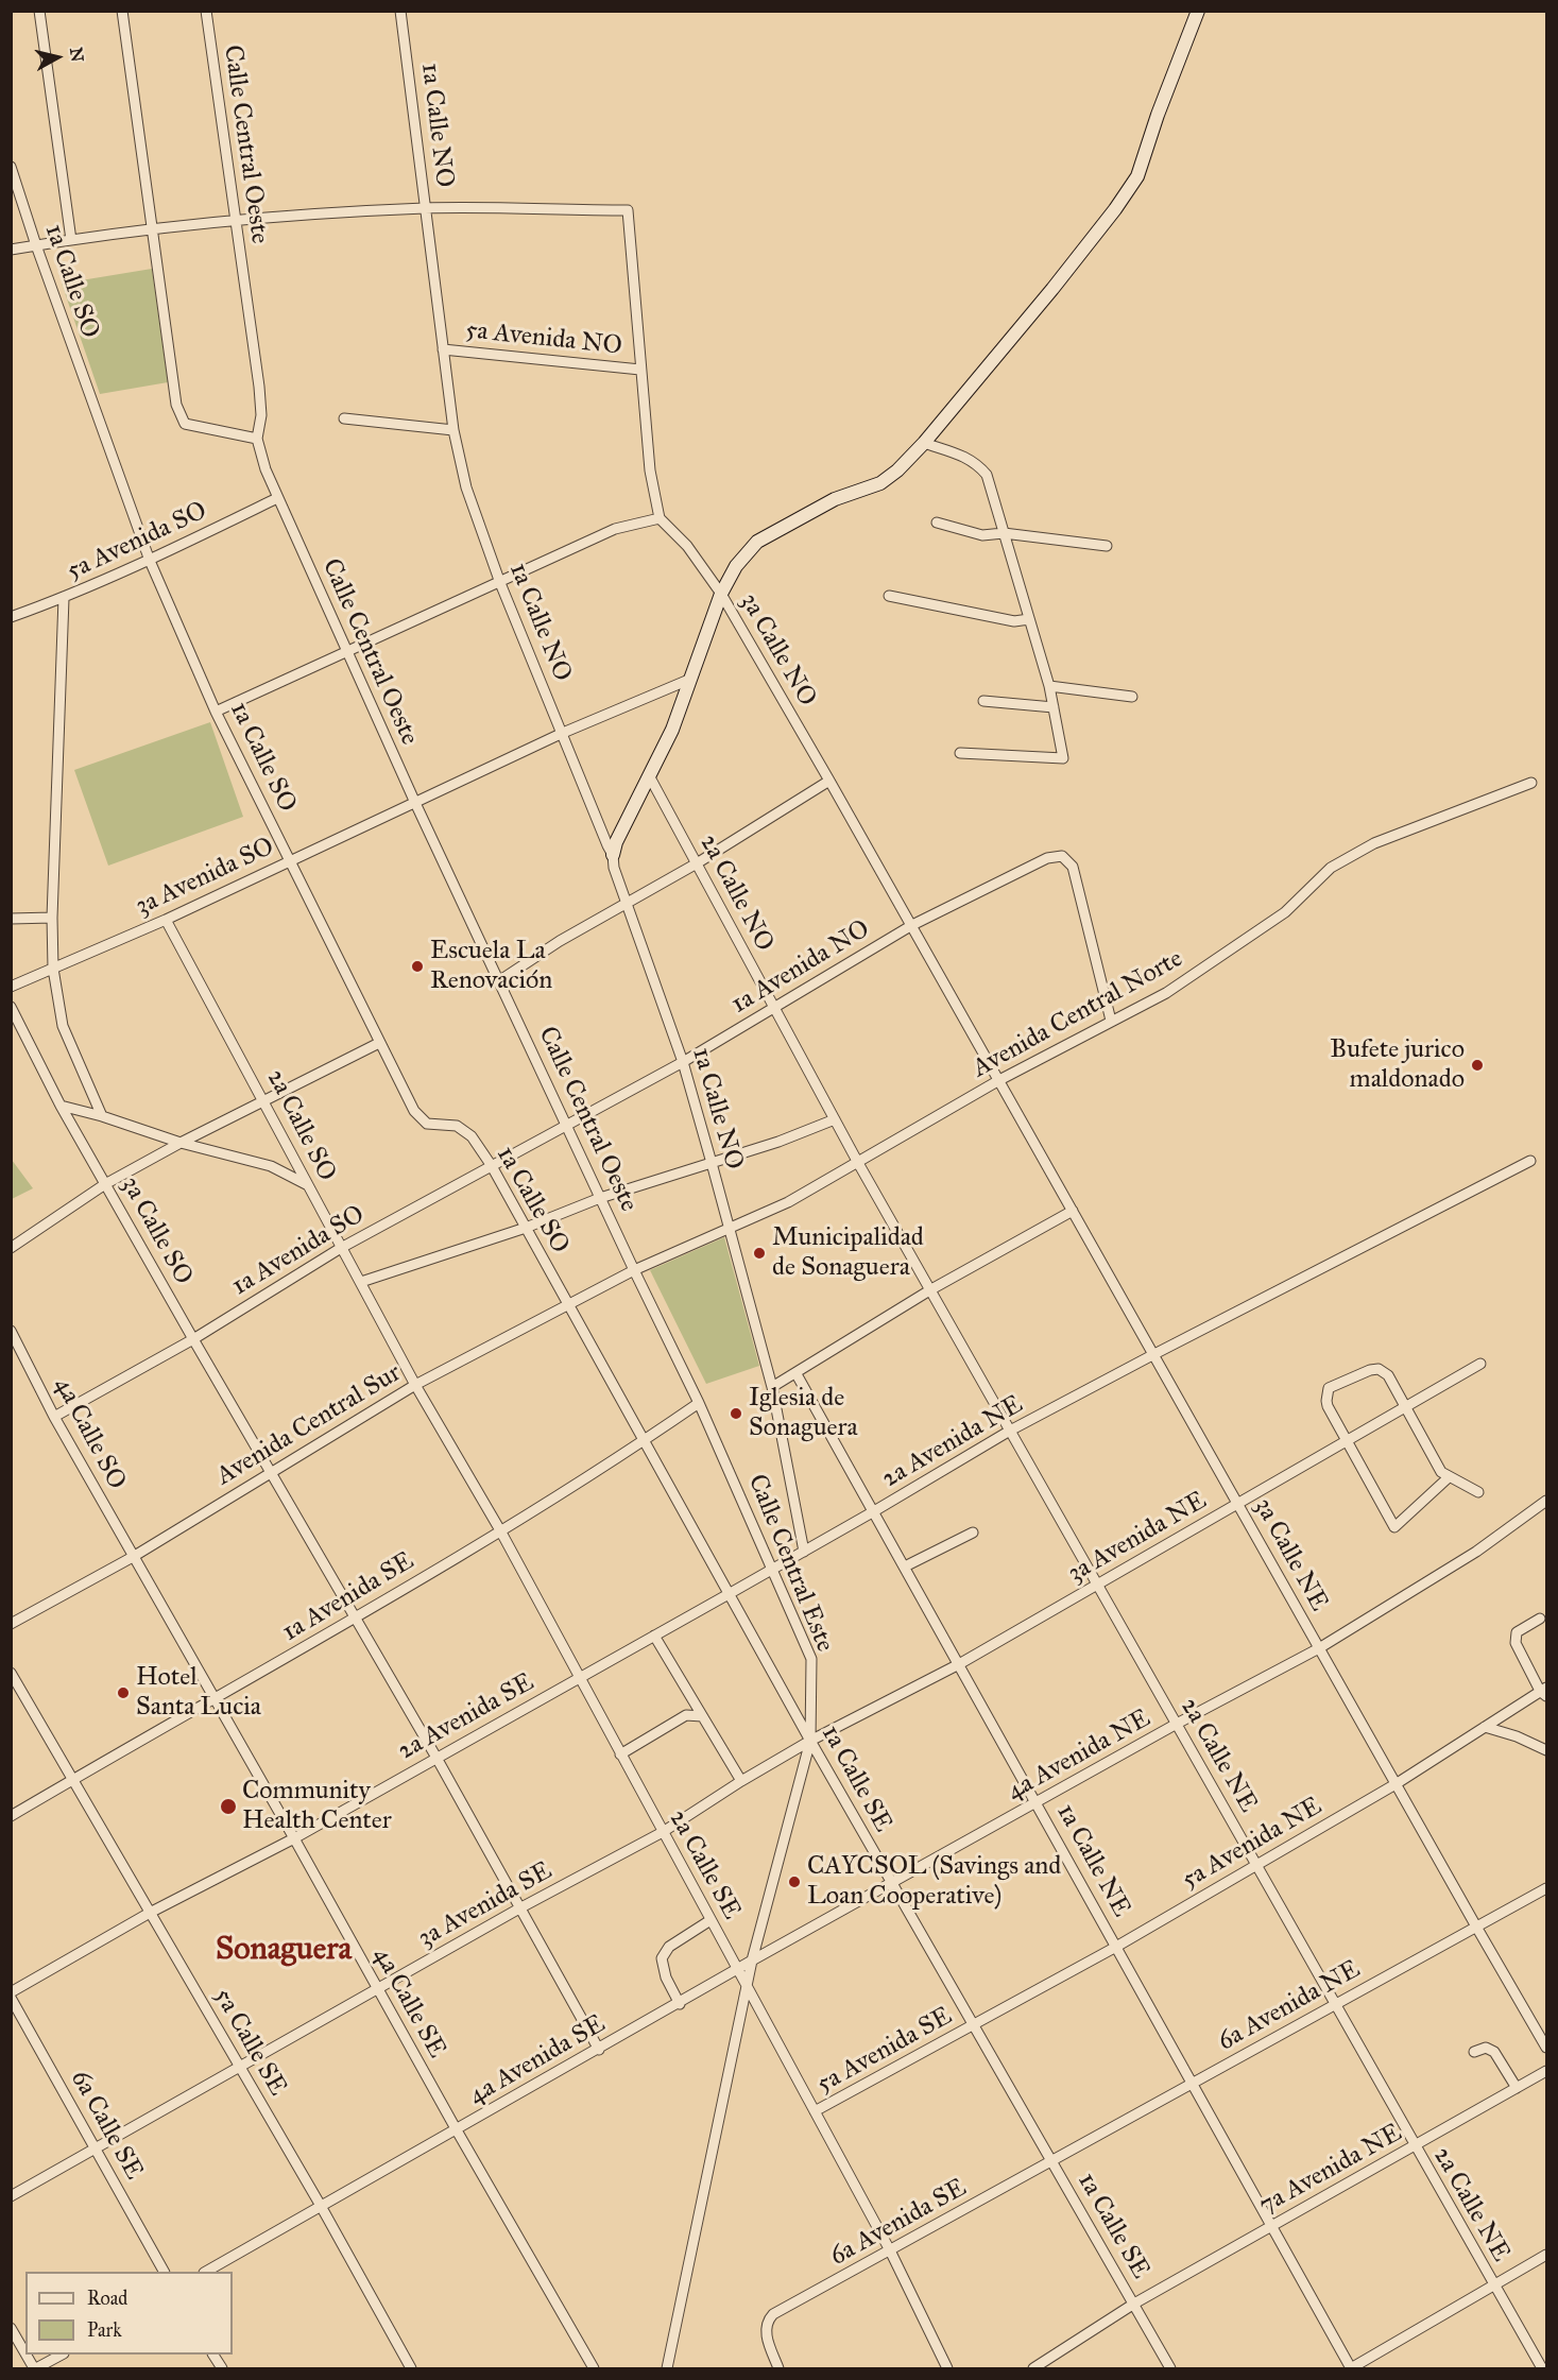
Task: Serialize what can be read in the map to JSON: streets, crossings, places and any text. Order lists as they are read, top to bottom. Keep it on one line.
{"streets":{"street":["1a Calle NO","Calle Central Oeste","1a Calle SO","5a Avenida NO","5a Avenida SO","3a Calle NO","3a Avenida SO","2a Calle NO","1a Avenida NO","Avenida Central Norte","2a Calle SO","3a Calle SO","1a Avenida SO","Avenida Central Sur","4a Calle SO","2a Avenida NE","3a Avenida NE","3a Calle NE","Calle Central Este","1a Avenida SE","2a Avenida SE","4a Avenida NE","2a Calle NE","1a Calle SE","5a Avenida NE","1a Calle NE","2a Calle SE","3a Avenida SE","4a Calle SE","6a Avenida NE","5a Calle SE","5a Avenida SE","4a Avenida SE","6a Calle SE","7a Avenida NE","6a Avenida SE"]},"crossings":[["1a Calle NO","5a Avenida NO"],["1a Calle NO","3a Avenida SO"],["1a Calle NO","1a Avenida NO"],["1a Calle NO","Avenida Central Norte"],["Calle Central Oeste","5a Avenida SO"],["Calle Central Oeste","3a Avenida SO"],["Calle Central Oeste","1a Avenida NO"],["Calle Central Oeste","Avenida Central Norte"],["Calle Central Oeste","1a Avenida SO"],["Calle Central Oeste","Avenida Central Sur"],["Calle Central Oeste","Calle Central Este"],["1a Calle SO","5a Avenida SO"],["1a Calle SO","3a Avenida SO"],["1a Calle SO","1a Avenida SO"],["1a Calle SO","Avenida Central Sur"],["1a Calle SO","1a Calle SE"],["3a Calle NO","1a Avenida NO"],["3a Calle NO","Avenida Central Norte"],["3a Calle NO","3a Calle NE"],["3a Avenida SO","2a Calle SO"],["2a Calle NO","1a Avenida NO"],["2a Calle NO","Avenida Central Norte"],["2a Calle NO","2a Calle NE"],["1a Avenida NO","Avenida Central Norte"],["1a Avenida NO","1a Avenida SO"],["Avenida Central Norte","Avenida Central Sur"],["Avenida Central Norte","3a Calle NE"],["Avenida Central Norte","Calle Central Este"],["Avenida Central Norte","2a Calle NE"],["2a Calle SO","1a Avenida SO"],["2a Calle SO","Avenida Central Sur"],["2a Calle SO","2a Calle SE"],["3a Calle SO","1a Avenida SO"],["3a Calle SO","Avenida Central Sur"],["3a Calle SO","1a Avenida SE"],["3a Calle SO","2a Avenida SE"],["3a Calle SO","3a Avenida SE"],["3a Calle SO","4a Avenida SE"],["1a Avenida SO","4a Calle SO"],["Avenida Central Sur","4a Calle SO"],["Avenida Central Sur","Calle Central Este"],["Avenida Central Sur","1a Calle SE"],["Avenida Central Sur","2a Calle SE"],["Avenida Central Sur","4a Calle SE"],["4a Calle SO","4a Calle SE"],["2a Avenida NE","3a Calle NE"],["2a Avenida NE","Calle Central Este"],["2a Avenida NE","2a Avenida SE"],["2a Avenida NE","2a Calle NE"],["2a Avenida NE","1a Calle NE"],["3a Avenida NE","3a Calle NE"],["3a Avenida NE","Calle Central Este"],["3a Avenida NE","2a Calle NE"],["3a Avenida NE","1a Calle SE"],["3a Avenida NE","1a Calle NE"],["3a Avenida NE","3a Avenida SE"],["3a Calle NE","4a Avenida NE"],["3a Calle NE","5a Avenida NE"],["3a Calle NE","6a Avenida NE"],["Calle Central Este","1a Avenida SE"],["Calle Central Este","2a Avenida SE"],["Calle Central Este","1a Calle SE"],["Calle Central Este","2a Calle SE"],["Calle Central Este","3a Avenida SE"],["Calle Central Este","4a Avenida SE"],["1a Avenida SE","1a Calle SE"],["1a Avenida SE","2a Calle SE"],["1a Avenida SE","4a Calle SE"],["1a Avenida SE","5a Calle SE"],["2a Avenida SE","1a Calle SE"],["2a Avenida SE","2a Calle SE"],["2a Avenida SE","4a Calle SE"],["2a Avenida SE","5a Calle SE"],["2a Avenida SE","6a Calle SE"],["4a Avenida NE","2a Calle NE"],["4a Avenida NE","1a Calle SE"],["4a Avenida NE","1a Calle NE"],["4a Avenida NE","4a Avenida SE"],["2a Calle NE","5a Avenida NE"],["2a Calle NE","6a Avenida NE"],["2a Calle NE","7a Avenida NE"],["1a Calle SE","5a Avenida NE"],["1a Calle SE","3a Avenida SE"],["1a Calle SE","6a Avenida NE"],["1a Calle SE","5a Avenida SE"],["1a Calle SE","4a Avenida SE"],["1a Calle SE","7a Avenida NE"],["1a Calle SE","6a Avenida SE"],["5a Avenida NE","1a Calle NE"],["5a Avenida NE","5a Avenida SE"],["1a Calle NE","6a Avenida NE"],["1a Calle NE","7a Avenida NE"],["2a Calle SE","3a Avenida SE"],["2a Calle SE","5a Avenida SE"],["2a Calle SE","4a Avenida SE"],["2a Calle SE","6a Avenida SE"],["3a Avenida SE","4a Calle SE"],["3a Avenida SE","5a Calle SE"],["3a Avenida SE","6a Calle SE"],["4a Calle SE","4a Avenida SE"],["6a Avenida NE","6a Avenida SE"],["5a Calle SE","4a Avenida SE"]],"districts":["Sonaguera"],"places":["Escuela La Renovación","Bufete jurico maldonado","Municipalidad de Sonaguera","Iglesia de Sonaguera","Hotel Santa Lucia","Community Health Center","CAYCSOL (Savings and Loan Cooperative)"],"legend":["Road","Park"],"north":"right"}
